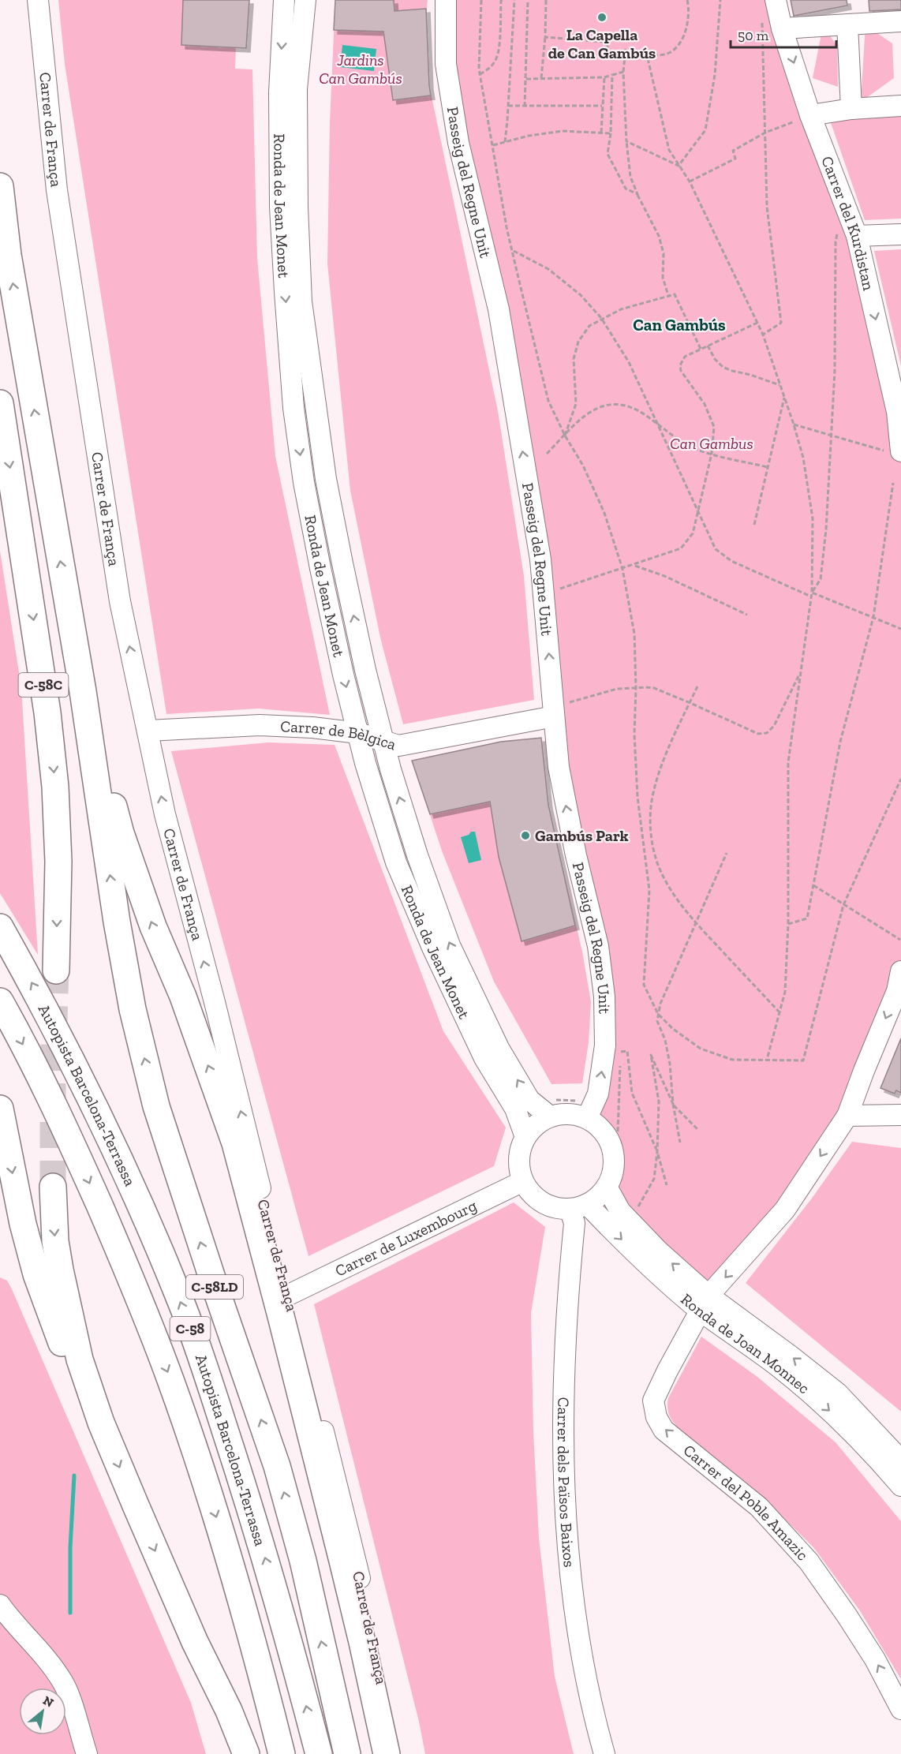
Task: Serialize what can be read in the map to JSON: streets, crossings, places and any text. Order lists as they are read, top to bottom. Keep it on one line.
{"streets":{"highway":["C-58C","Autopista Barcelona-Terrassa","C-58LD","C-58"],"street":["Carrer de França","Passeig del Regne Unit","Ronda de Jean Monet","Carrer del Kurdistan","Carrer de Bèlgica","Carrer de Luxembourg","Ronda de Joan Monnec","Carrer dels Països Baixos","Carrer del Poble Amazic"]},"crossings":[["Carrer de França","Carrer de Bèlgica"],["Carrer de França","Carrer de Luxembourg"],["Passeig del Regne Unit","Ronda de Jean Monet"],["Passeig del Regne Unit","Carrer de Bèlgica"],["Passeig del Regne Unit","Carrer de Luxembourg"],["Passeig del Regne Unit","Ronda de Joan Monnec"],["Passeig del Regne Unit","Carrer dels Països Baixos"],["Ronda de Jean Monet","Carrer de Bèlgica"],["Ronda de Jean Monet","Carrer de Luxembourg"],["Ronda de Jean Monet","Ronda de Joan Monnec"],["Ronda de Jean Monet","Carrer dels Països Baixos"],["C-58C","C-58LD"],["Carrer de Luxembourg","Ronda de Joan Monnec"],["Carrer de Luxembourg","Carrer dels Països Baixos"],["Ronda de Joan Monnec","Carrer dels Països Baixos"],["Ronda de Joan Monnec","Carrer del Poble Amazic"]],"one_way":["Carrer de França","Passeig del Regne Unit","Carrer del Kurdistan","Carrer del Poble Amazic"],"districts":["Can Gambús"],"parks":["Jardins Can Gambús","Can Gambus"],"places":["La Capella de Can Gambús","Gambús Park"],"scale_bar":"50 m","north":"top right"}
